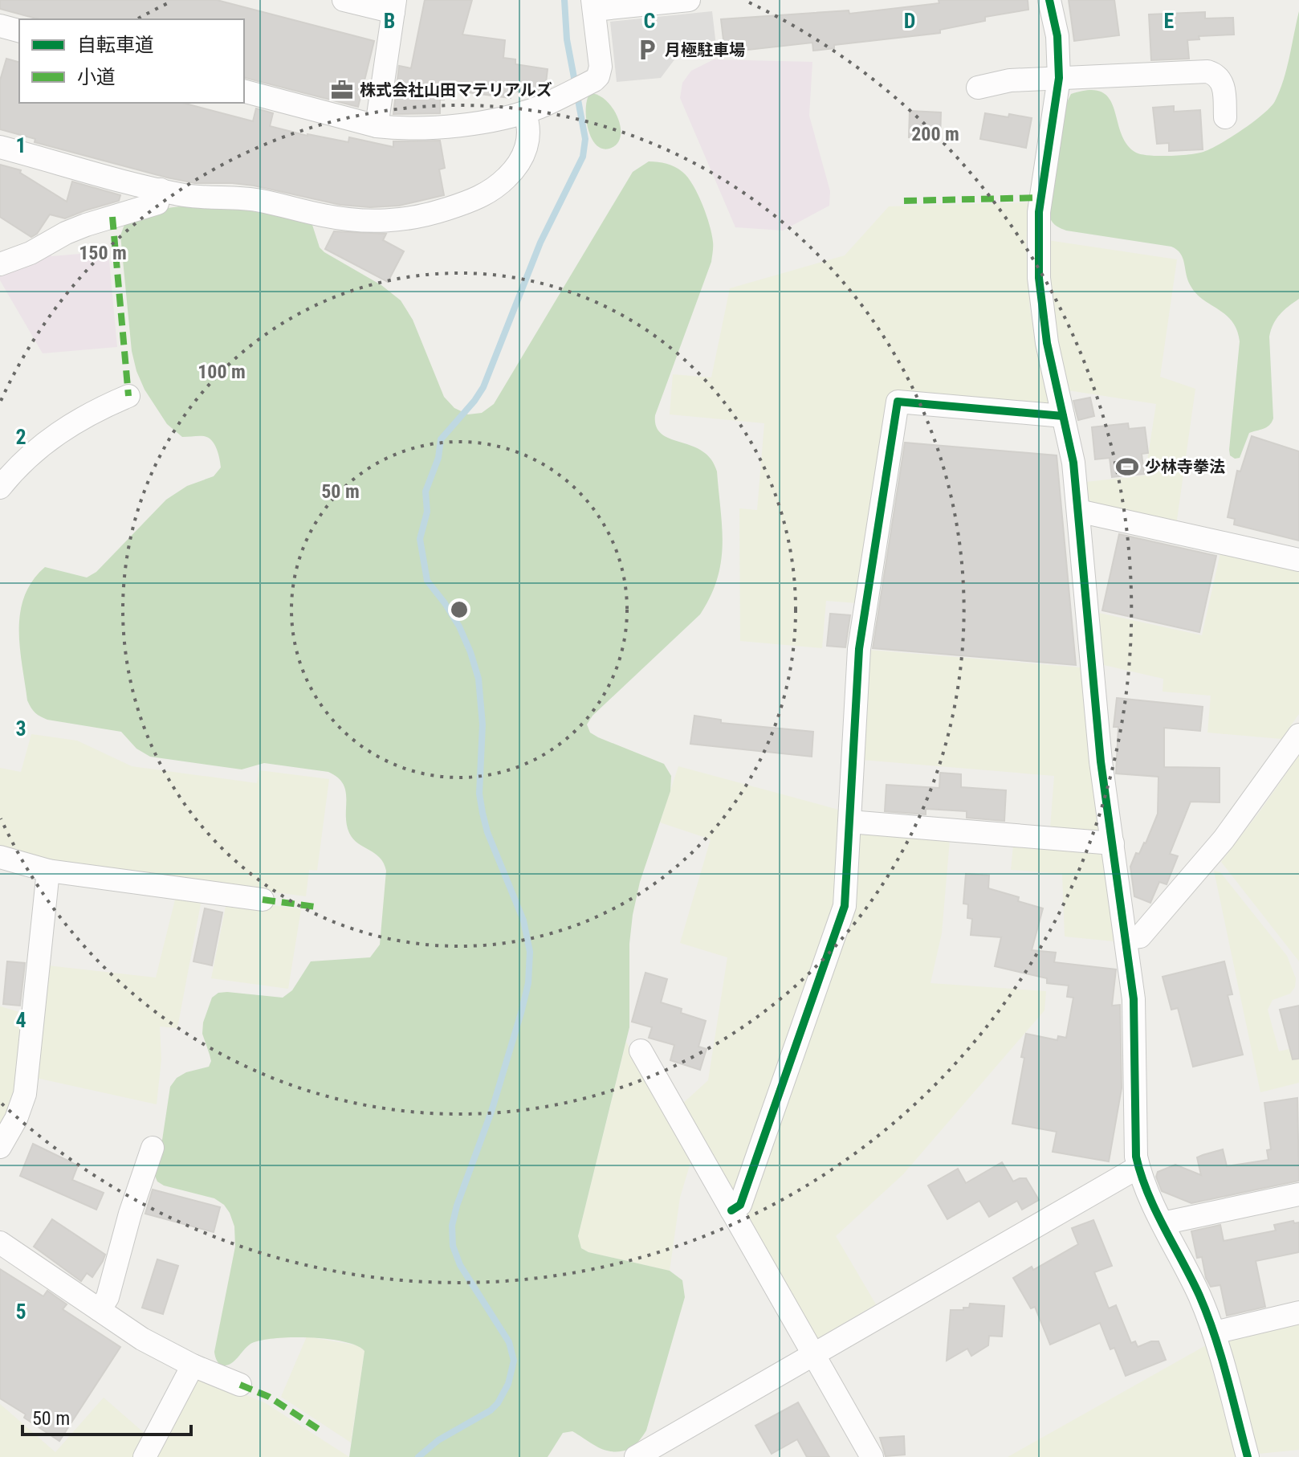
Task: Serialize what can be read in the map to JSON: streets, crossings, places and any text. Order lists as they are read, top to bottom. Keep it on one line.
{"places":{"parking":["月極駐車場"],"office":["株式会社山田マテリアルズ"],"sports":["少林寺拳法"]},"legend":["自転車道","小道"],"scale_bar":"50 m","grid":{"columns":["B","C","D","E"],"rows":["1","2","3","4","5"]},"rings":["200 m","150 m","100 m","50 m"]}
